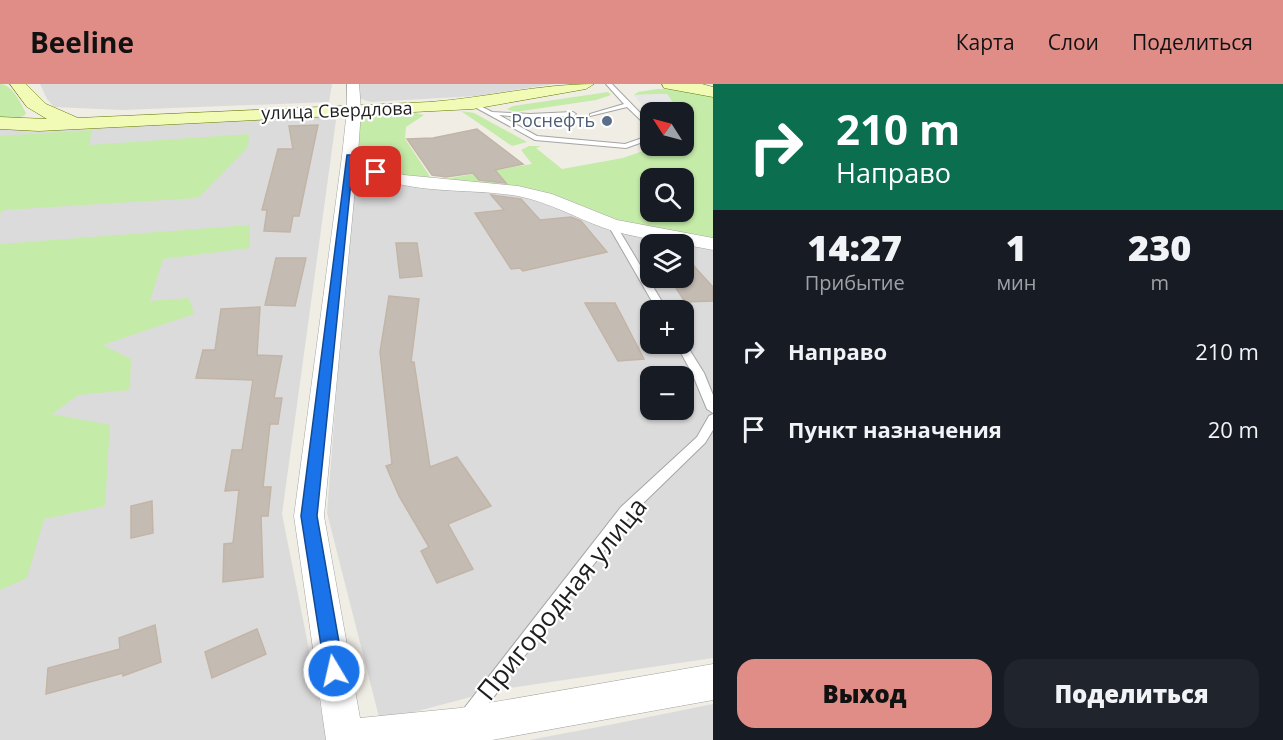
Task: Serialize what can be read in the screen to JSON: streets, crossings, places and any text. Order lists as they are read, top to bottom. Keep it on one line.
{"streets":{"main road":["улица Свердлова"],"street":["Пригородная улица"]},"places":["Роснефть"],"north":"top left","page":{"header":"Beeline","nav":["Карта","Слои","Поделиться"],"turn":["210 m","Направо"],"map_buttons":["+","−"],"eta":["14:27","Прибытие","1","мин","230","m"],"list":[{"name":"Направо","value":"210 m"},{"name":"Пункт назначения","value":"20 m"}],"buttons":["Выход","Поделиться"]}}
